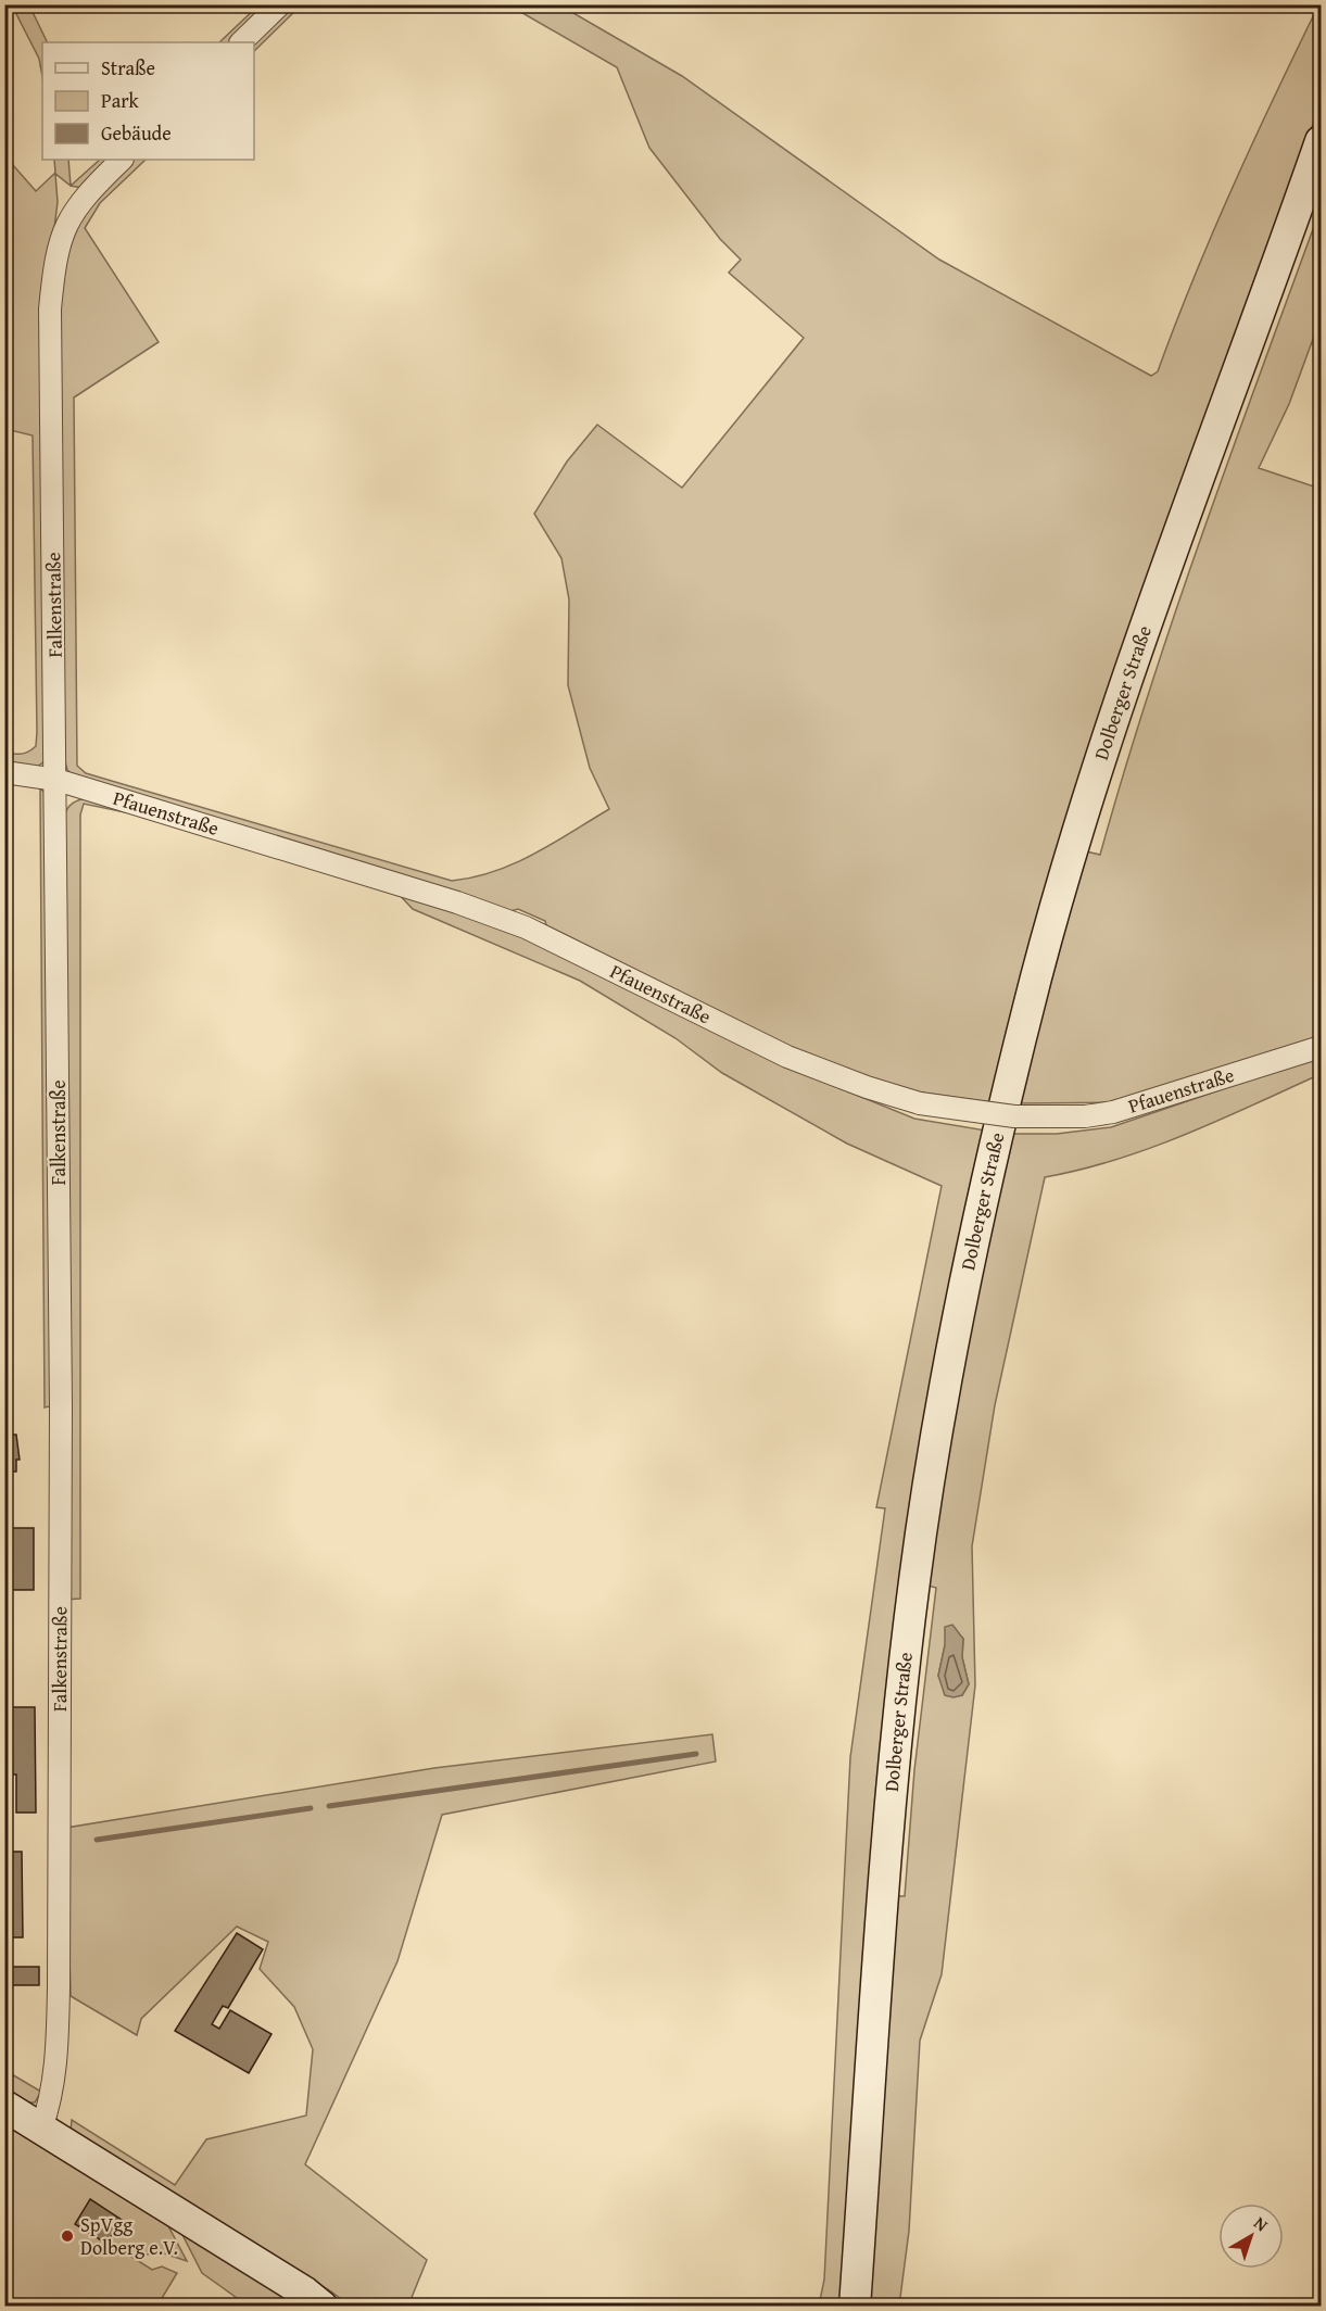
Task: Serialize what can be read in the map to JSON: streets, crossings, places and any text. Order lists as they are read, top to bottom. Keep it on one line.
{"streets":{"main road":["Dolberger Straße"],"street":["Falkenstraße","Pfauenstraße"]},"crossings":[["Falkenstraße","Pfauenstraße"]],"places":["SpVgg Dolberg e.V."],"legend":["Straße","Park","Gebäude"],"north":"top right"}
